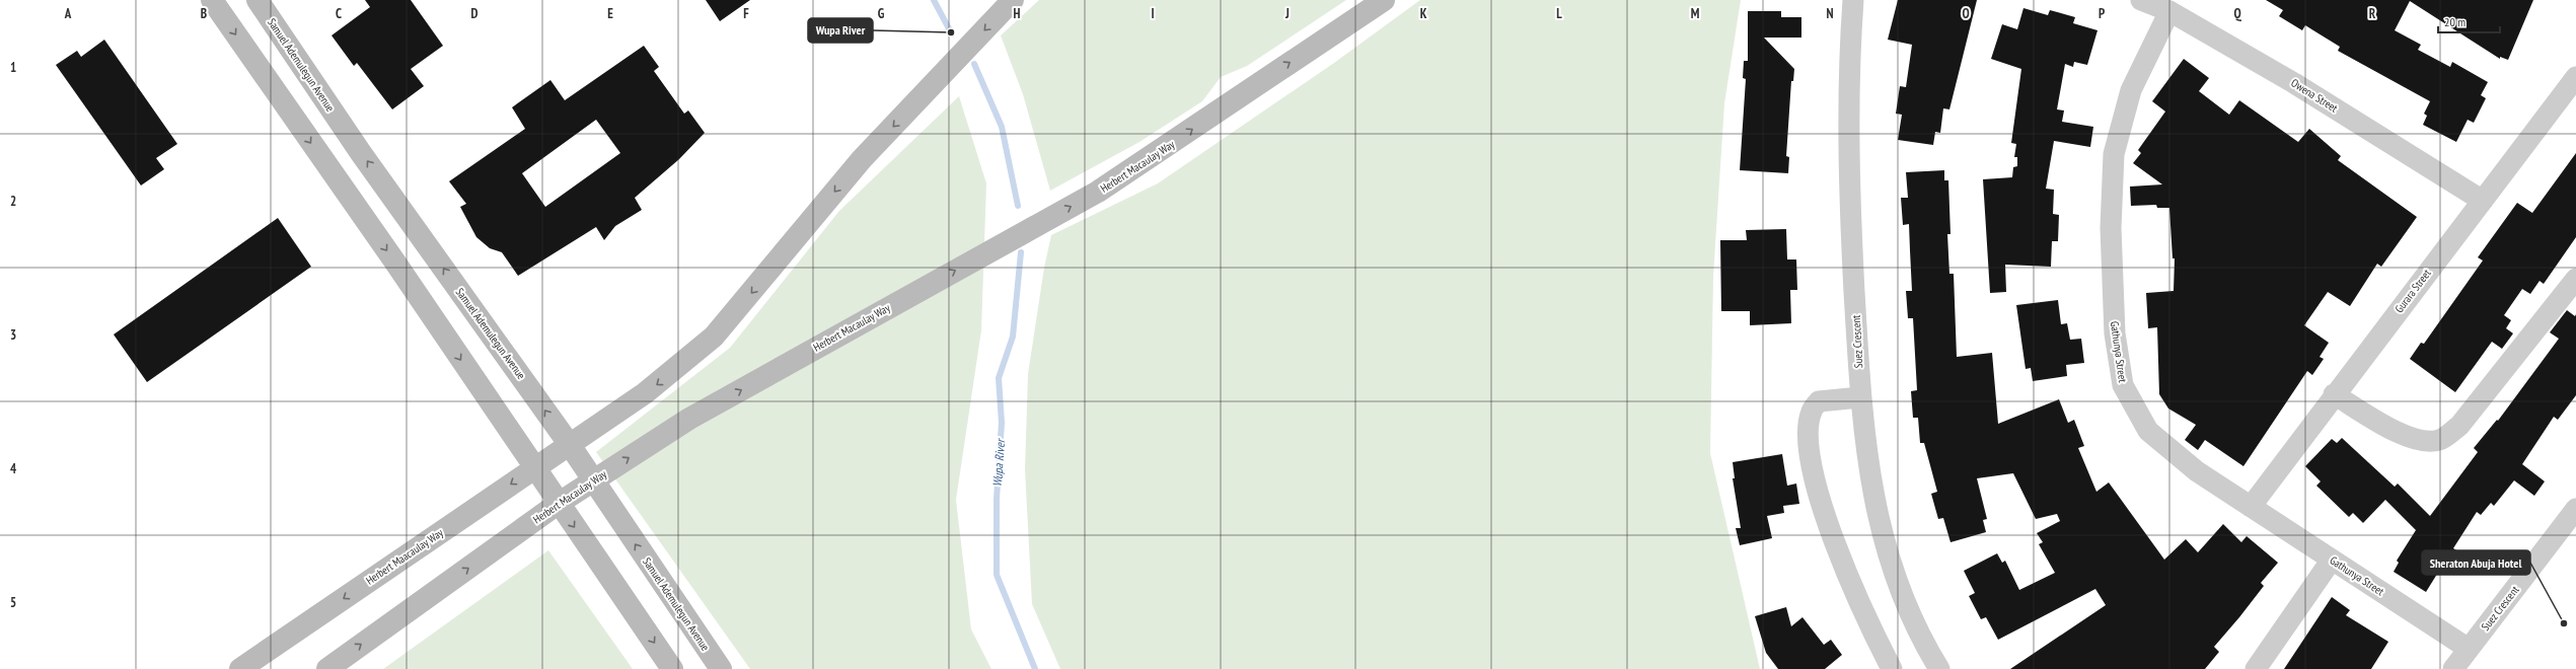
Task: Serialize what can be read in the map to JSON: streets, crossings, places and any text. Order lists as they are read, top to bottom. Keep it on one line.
{"streets":{"main road":["Samuel Ademulegun Avenue","Herbert Macaulay Way","Herbert Maacaulay Way"],"street":["Owena Street","Gurara Street","Suez Crescent","Gathunya Street"]},"crossings":[["Samuel Ademulegun Avenue","Herbert Macaulay Way"],["Samuel Ademulegun Avenue","Herbert Maacaulay Way"],["Owena Street","Gurara Street"],["Owena Street","Gathunya Street"],["Gurara Street","Gathunya Street"],["Suez Crescent","Gathunya Street"]],"one_way":["Herbert Maacaulay Way"],"water":["Wupa River"],"places":["Wupa River","Sheraton Abuja Hotel"],"scale_bar":"20 m","grid":{"columns":["A","B","C","D","E","F","G","H","I","J","K","L","M","N","O","P","Q","R"],"rows":["1","2","3","4","5"]}}
